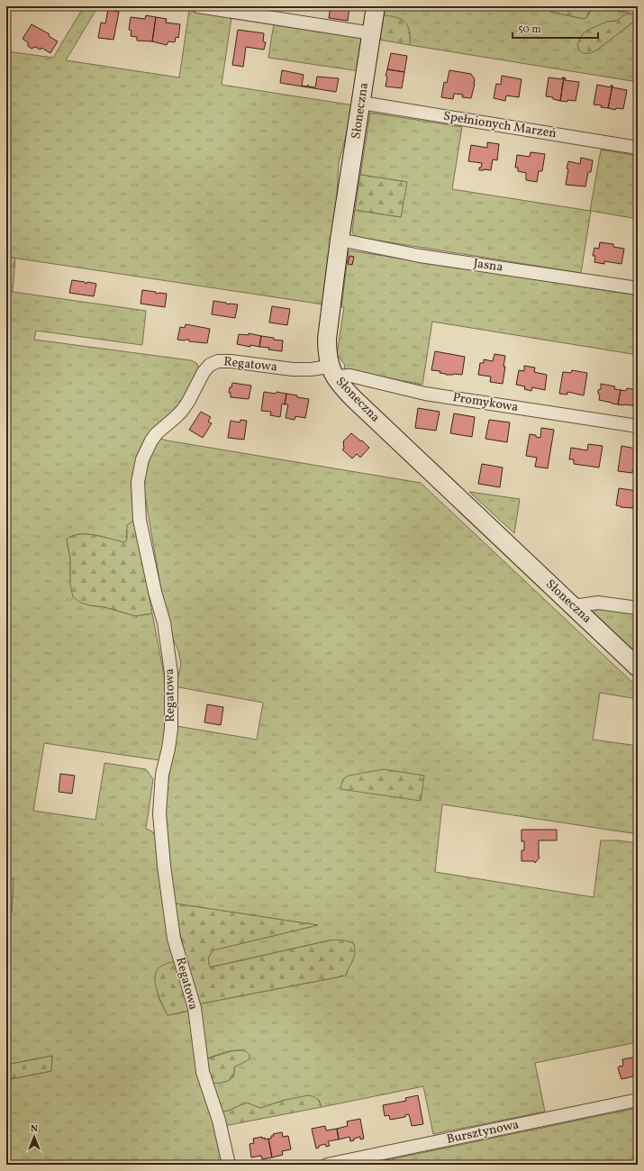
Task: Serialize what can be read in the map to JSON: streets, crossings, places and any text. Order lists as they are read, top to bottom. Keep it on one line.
{"streets":{"street":["Słoneczna","Spełnionych Marzeń","Jasna","Regatowa","Promykowa","Bursztynowa"]},"crossings":[["Słoneczna","Spełnionych Marzeń"],["Słoneczna","Jasna"],["Słoneczna","Regatowa"],["Słoneczna","Promykowa"],["Regatowa","Promykowa"]],"scale_bar":"50 m","north":"top"}
